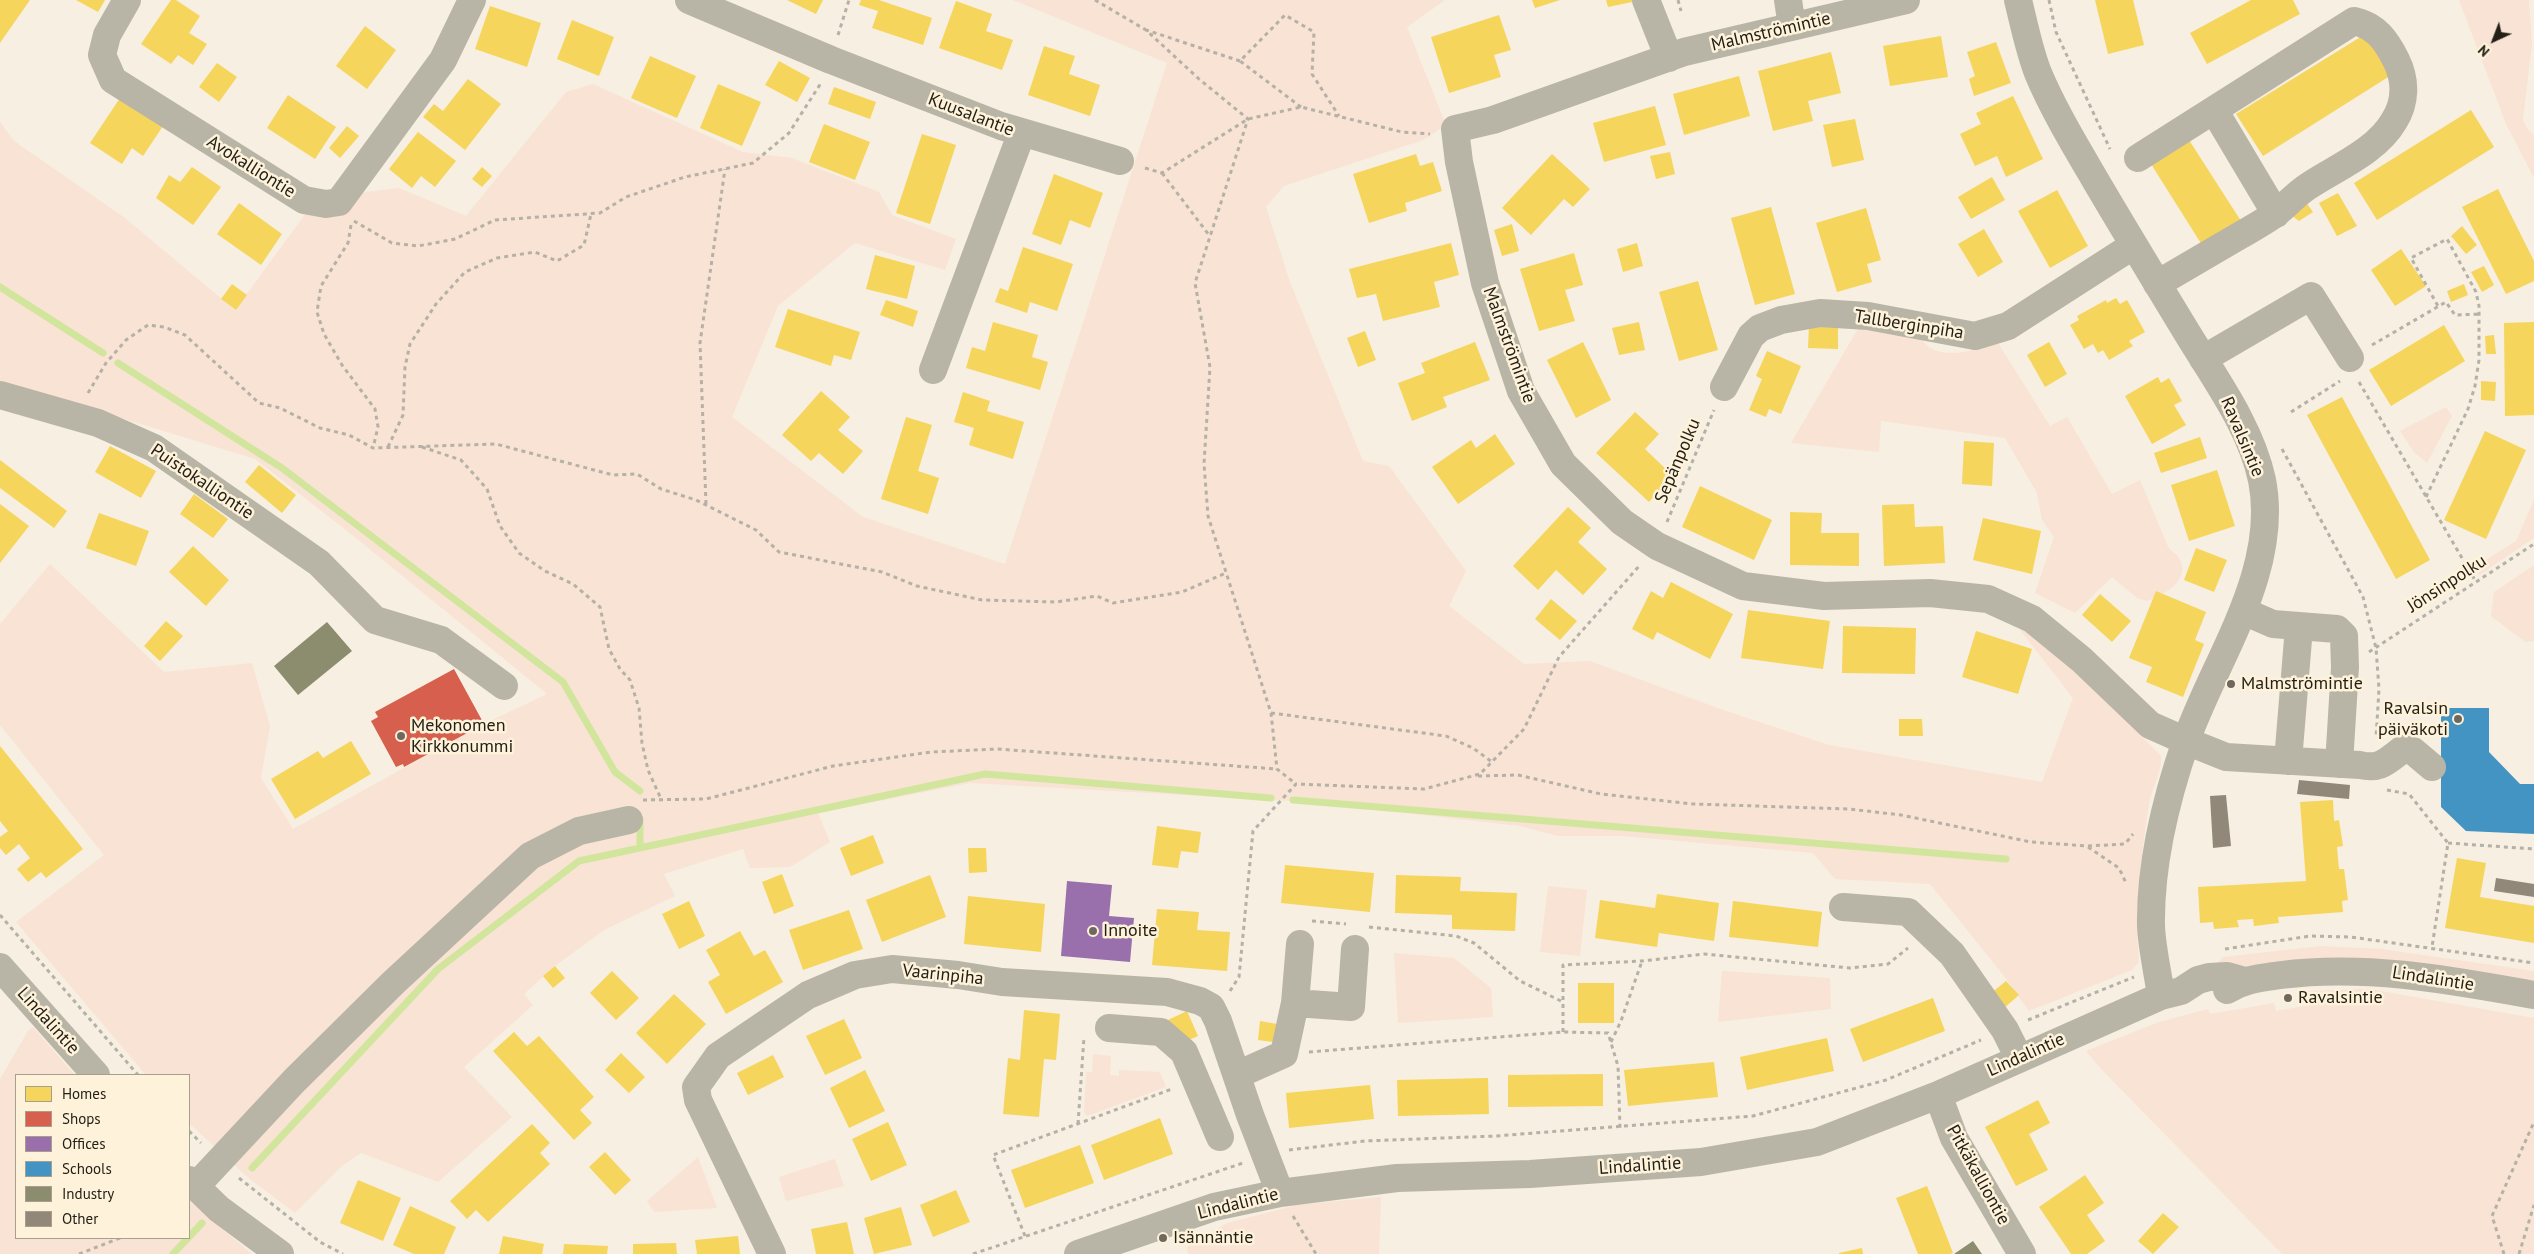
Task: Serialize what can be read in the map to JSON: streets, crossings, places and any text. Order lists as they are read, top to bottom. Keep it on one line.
{"streets":{"street":["Malmströmintie","Kuusalantie","Avokalliontie","Tallberginpiha","Ravalsintie","Puistokalliontie","Vaarinpiha","Lindalintie","Pitkäkalliontie"],"path":["Sepänpolku","Jönsinpolku"]},"crossings":[["Malmströmintie","Ravalsintie"],["Malmströmintie","Sepänpolku"],["Tallberginpiha","Ravalsintie"],["Tallberginpiha","Sepänpolku"],["Ravalsintie","Lindalintie"],["Lindalintie","Pitkäkalliontie"]],"places":["Malmströmintie","Ravalsin päiväkoti","Mekonomen Kirkkonummi","Innoite","Ravalsintie","Isännäntie"],"legend":["Homes","Shops","Offices","Schools","Industry","Other"],"north":"bottom left"}
